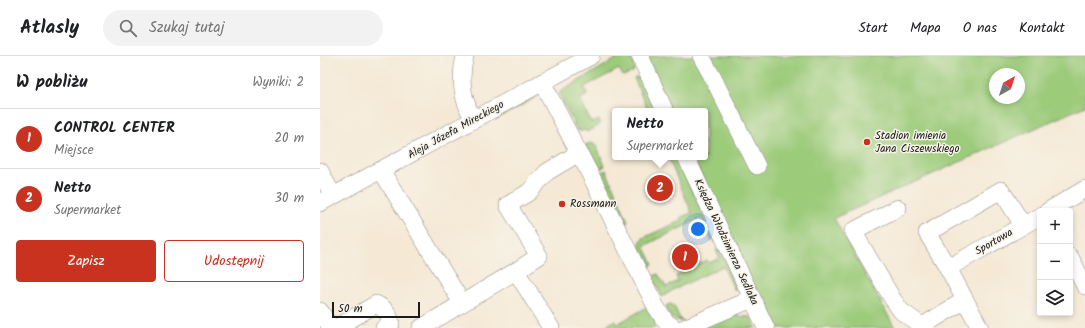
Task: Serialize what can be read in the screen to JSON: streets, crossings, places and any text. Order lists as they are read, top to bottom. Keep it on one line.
{"streets":{"street":["Aleja Józefa Mireckiego","Księdza Włodzimierza Sedlaka","Sportowa"]},"places":["Stadion imienia Jana Ciszewskiego","Rossmann"],"scale_bar":"50 m","north":"top right","page":{"header":"Atlasly","search":"Szukaj tutaj","nav":["Start","Mapa","O nas","Kontakt"],"heading":["W pobliżu","Wyniki: 2"],"list":[{"mark":"1","name":"CONTROL CENTER","note":"Miejsce","value":"20 m"},{"mark":"2","name":"Netto","note":"Supermarket","value":"30 m"}],"popup":["Netto","Supermarket"],"pins":["2","1"],"map_buttons":["+","−"],"buttons":["Zapisz","Udostępnij"],"scale":"50 m"}}
